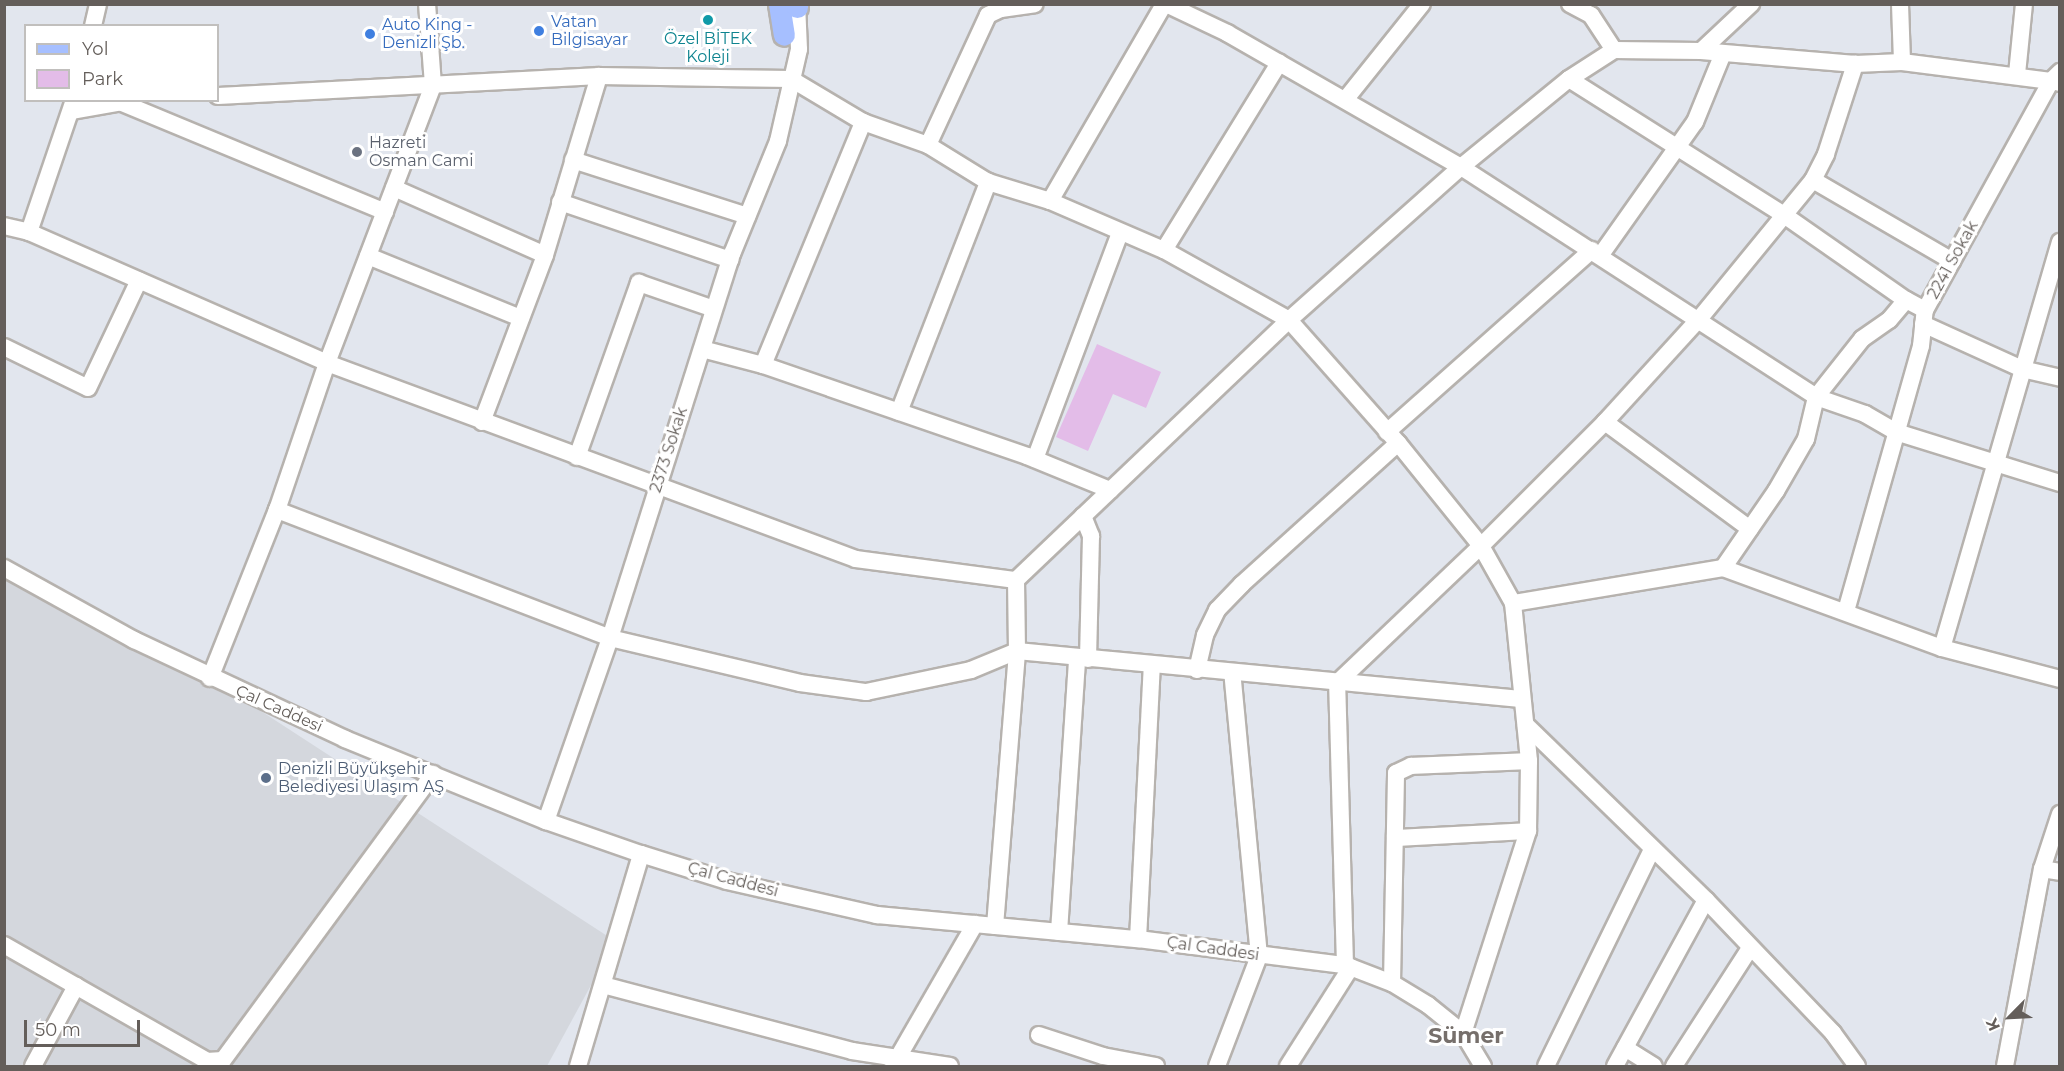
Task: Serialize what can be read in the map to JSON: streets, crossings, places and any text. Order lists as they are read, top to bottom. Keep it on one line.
{"streets":{"street":["2241 Sokak","2373 Sokak","Çal Caddesi"]},"crossings":[["2373 Sokak","Çal Caddesi"]],"districts":["Sümer"],"places":["Özel BİTEK Koleji","Vatan Bilgisayar","Auto King - Denizli Şb.","Hazreti Osman Cami","Denizli Büyükşehir Belediyesi Ulaşım AŞ"],"legend":["Yol","Park"],"scale_bar":"50 m","north":"bottom left"}
